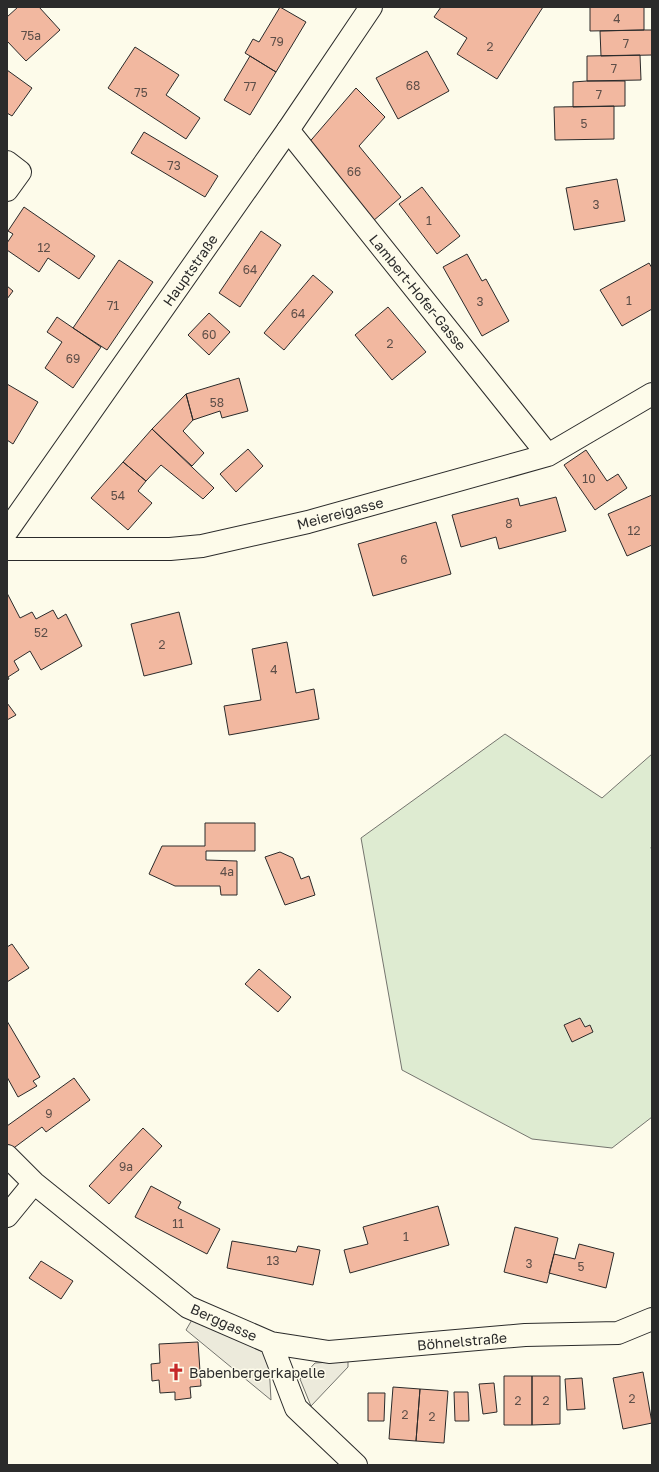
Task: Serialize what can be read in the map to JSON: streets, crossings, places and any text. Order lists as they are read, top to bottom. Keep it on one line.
{"streets":{"street":["Hauptstraße","Lambert-Hofer-Gasse","Meiereigasse","Berggasse","Böhnelstraße"]},"crossings":[["Hauptstraße","Lambert-Hofer-Gasse"],["Lambert-Hofer-Gasse","Meiereigasse"],["Berggasse","Böhnelstraße"]],"places":{"church":["Babenbergerkapelle"]},"house_numbers":["4","75a","79","7","2","7","68","77","75","7","5","73","66","3","1","12","64","1","3","71","64","60","2","69","58","10","54","8","12","6","52","2","4","4a","9","9a","11","1","13","3","5","2","2","2","2","2"]}
